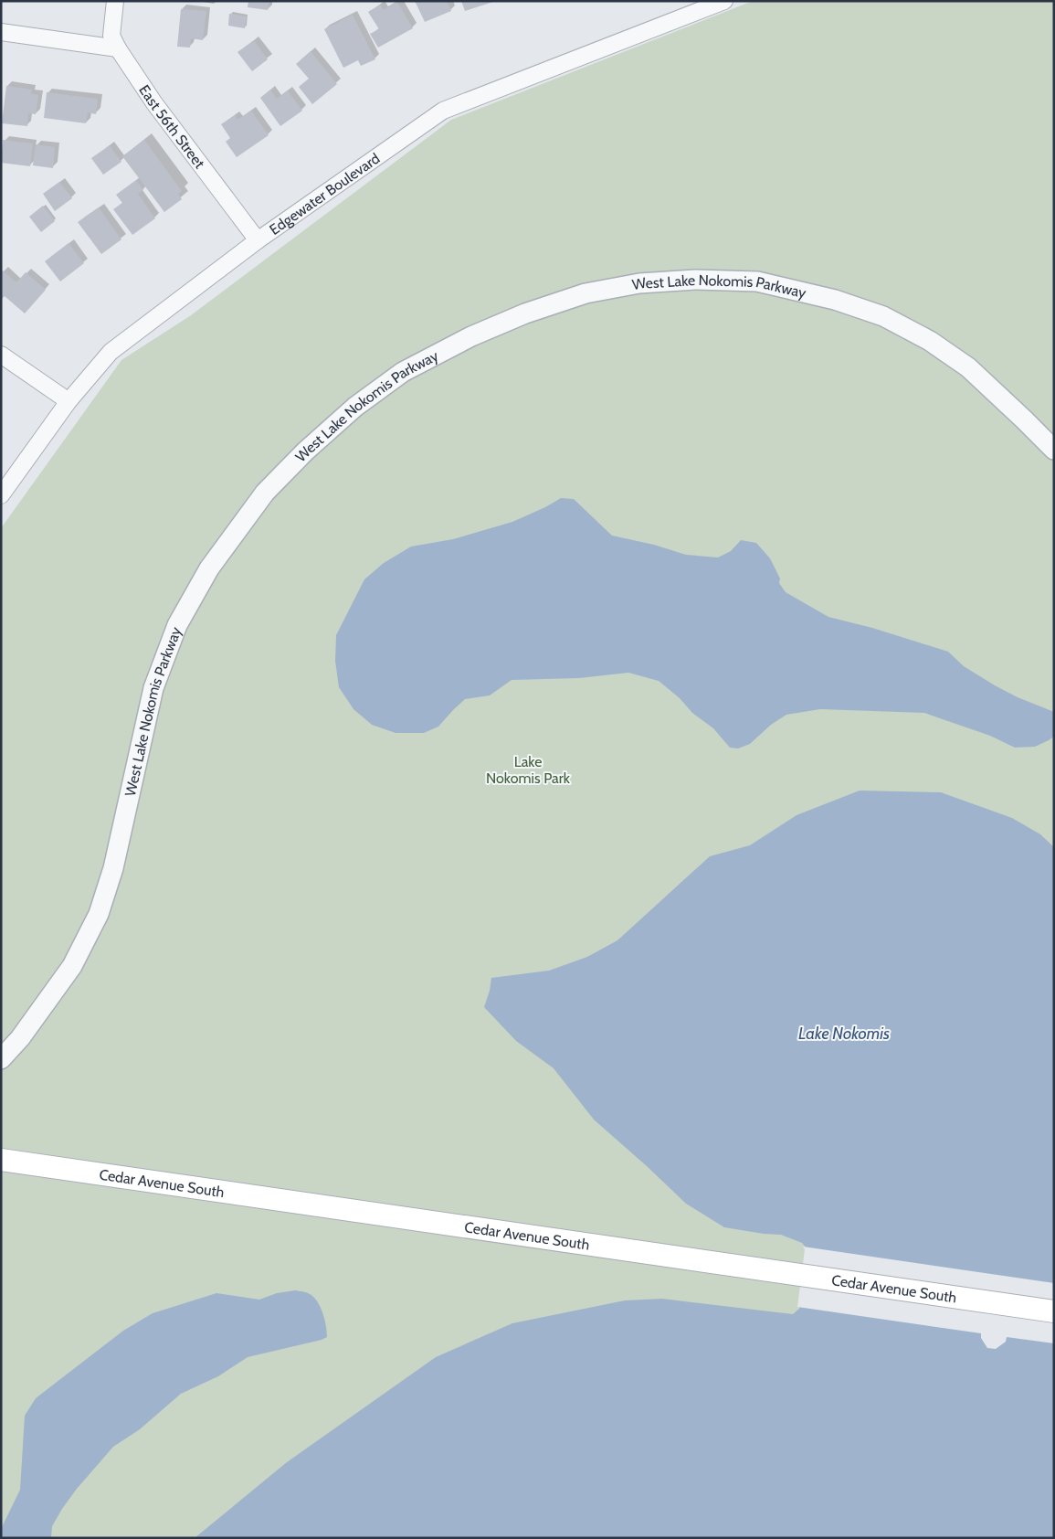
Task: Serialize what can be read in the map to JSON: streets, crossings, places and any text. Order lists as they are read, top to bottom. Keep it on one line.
{"streets":{"main road":["Cedar Avenue South"],"street":["East 56th Street","Edgewater Boulevard","West Lake Nokomis Parkway"]},"crossings":[["East 56th Street","Edgewater Boulevard"]],"water":["Lake Nokomis"],"parks":["Lake Nokomis Park"]}
